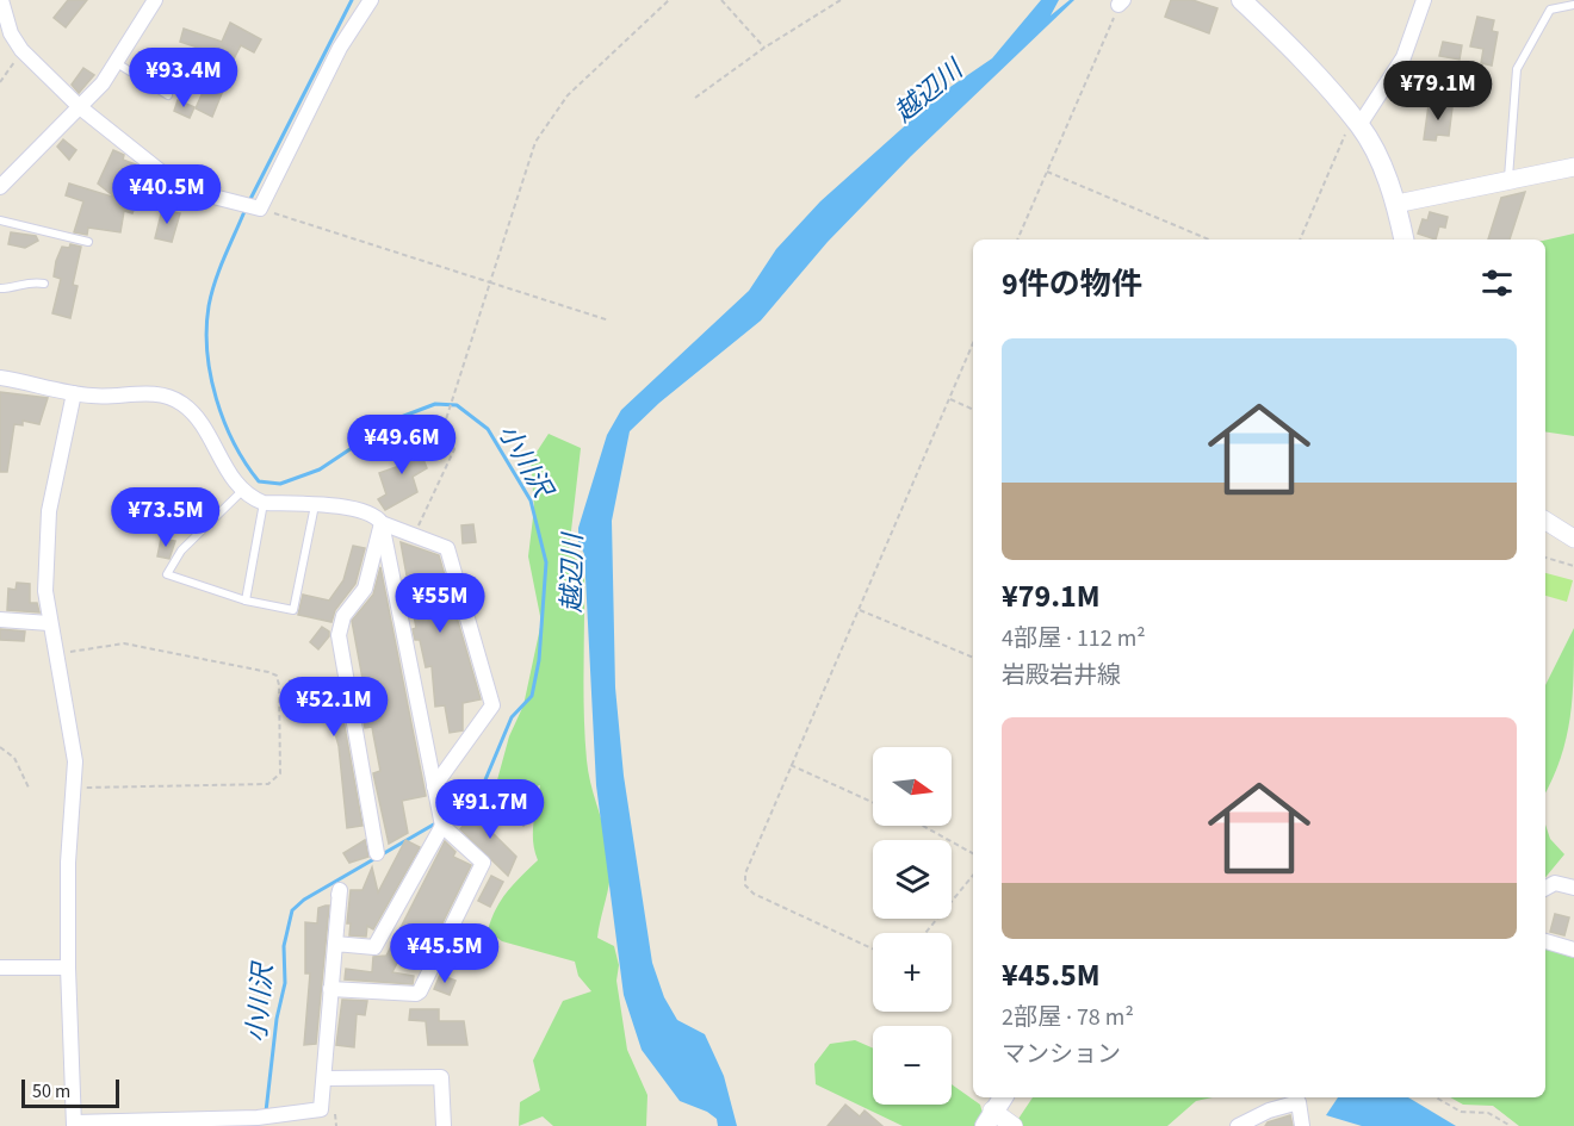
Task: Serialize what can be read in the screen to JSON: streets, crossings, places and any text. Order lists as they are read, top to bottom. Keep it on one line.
{"water":["越辺川","小川沢"],"scale_bar":"50 m","north":"right","page":{"price":["¥93.4M","¥79.1M","¥40.5M","¥49.6M","¥73.5M","¥55M","¥52.1M","¥91.7M","¥45.5M"],"heading":"9件の物件","list":[{"name":"¥79.1M","note":"4部屋 · 112 m² · 岩殿岩井線"},{"name":"¥45.5M","note":"2部屋 · 78 m² · マンション"}],"map_buttons":["+","−"],"scale":"50 m"}}
